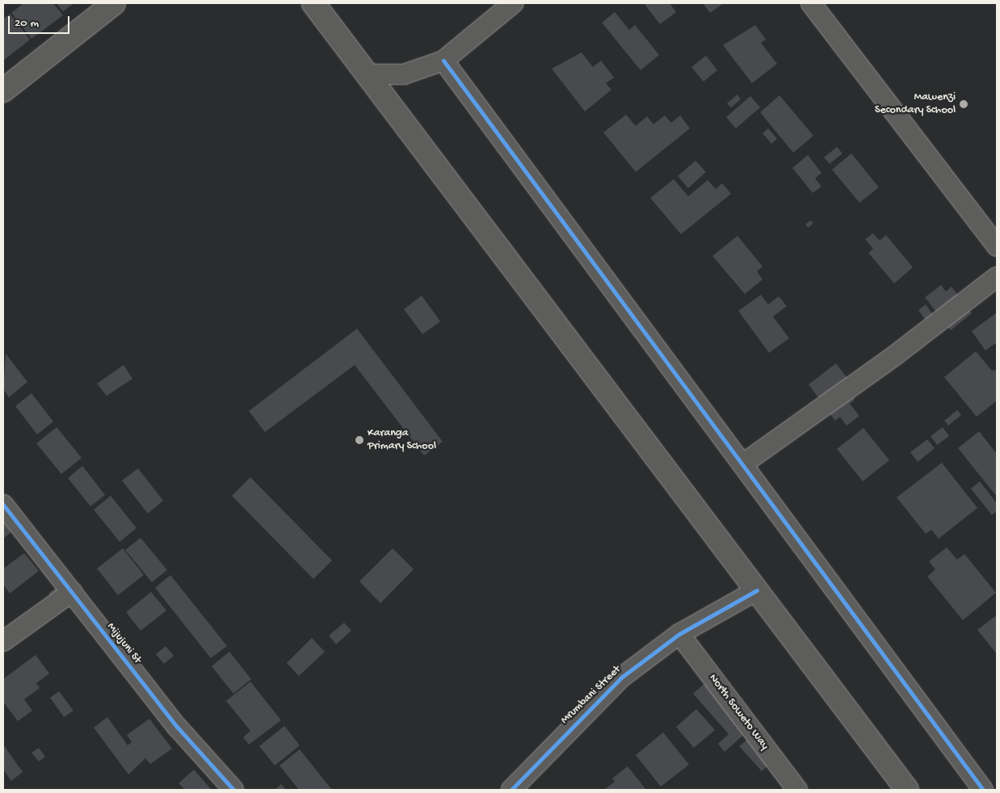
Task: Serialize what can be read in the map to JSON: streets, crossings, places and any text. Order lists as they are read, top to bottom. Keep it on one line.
{"streets":{"street":["Mijujuni St","Mrumbani Street","North Soweto Way"]},"crossings":[["Mrumbani Street","North Soweto Way"]],"places":["Mawenzi Secondary School","Karanga Primary School"],"scale_bar":"20 m"}
